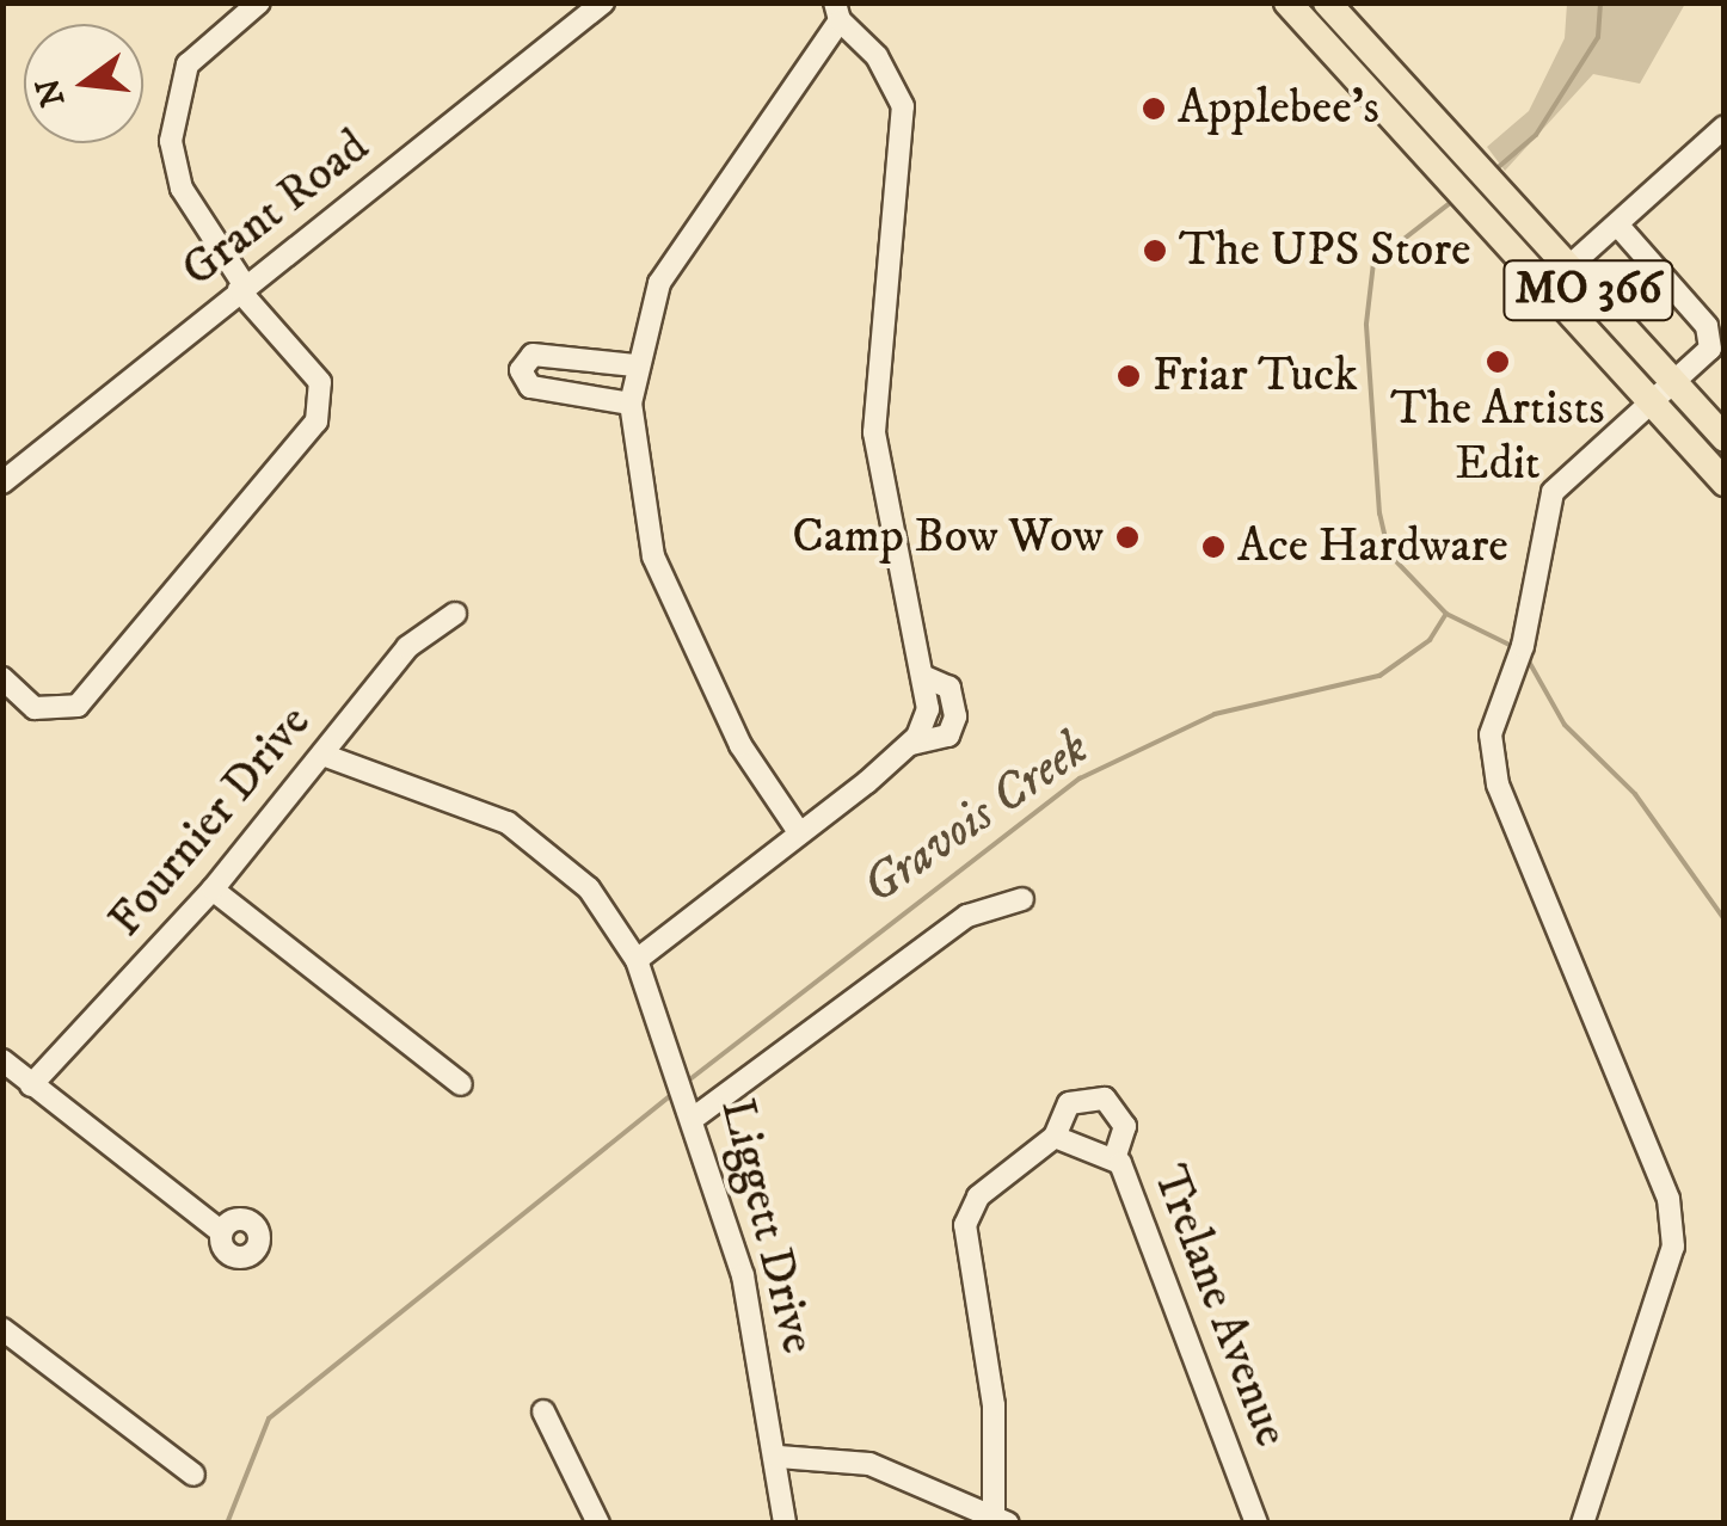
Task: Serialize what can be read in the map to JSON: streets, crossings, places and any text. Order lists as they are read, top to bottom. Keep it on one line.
{"streets":{"main road":["MO 366"],"street":["Grant Road","Fournier Drive","Liggett Drive","Trelane Avenue"]},"crossings":[["Fournier Drive","Liggett Drive"]],"water":["Gravois Creek"],"places":["Applebee's","The UPS Store","The Artists Edit","Friar Tuck","Camp Bow Wow","Ace Hardware"],"north":"left"}
